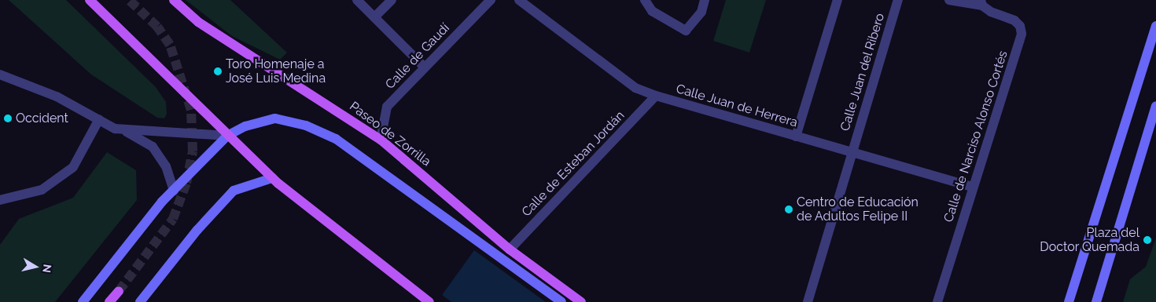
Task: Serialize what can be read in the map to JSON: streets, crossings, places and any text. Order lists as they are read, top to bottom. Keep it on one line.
{"streets":{"main road":["Paseo de Zorrilla"],"street":["Calle de Gaudí","Calle Juan del Ribero","Calle Juan de Herrera","Calle de Narciso Alonso Cortés","Calle de Esteban Jordán"]},"crossings":[["Calle de Gaudí","Paseo de Zorrilla"],["Calle Juan del Ribero","Calle Juan de Herrera"],["Calle Juan de Herrera","Calle de Narciso Alonso Cortés"],["Calle Juan de Herrera","Calle de Esteban Jordán"],["Paseo de Zorrilla","Calle de Esteban Jordán"]],"places":["Toro Homenaje a José Luis Medina","Occident","Centro de Educación de Adultos Felipe II","Plaza del Doctor Quemada"],"north":"right"}
